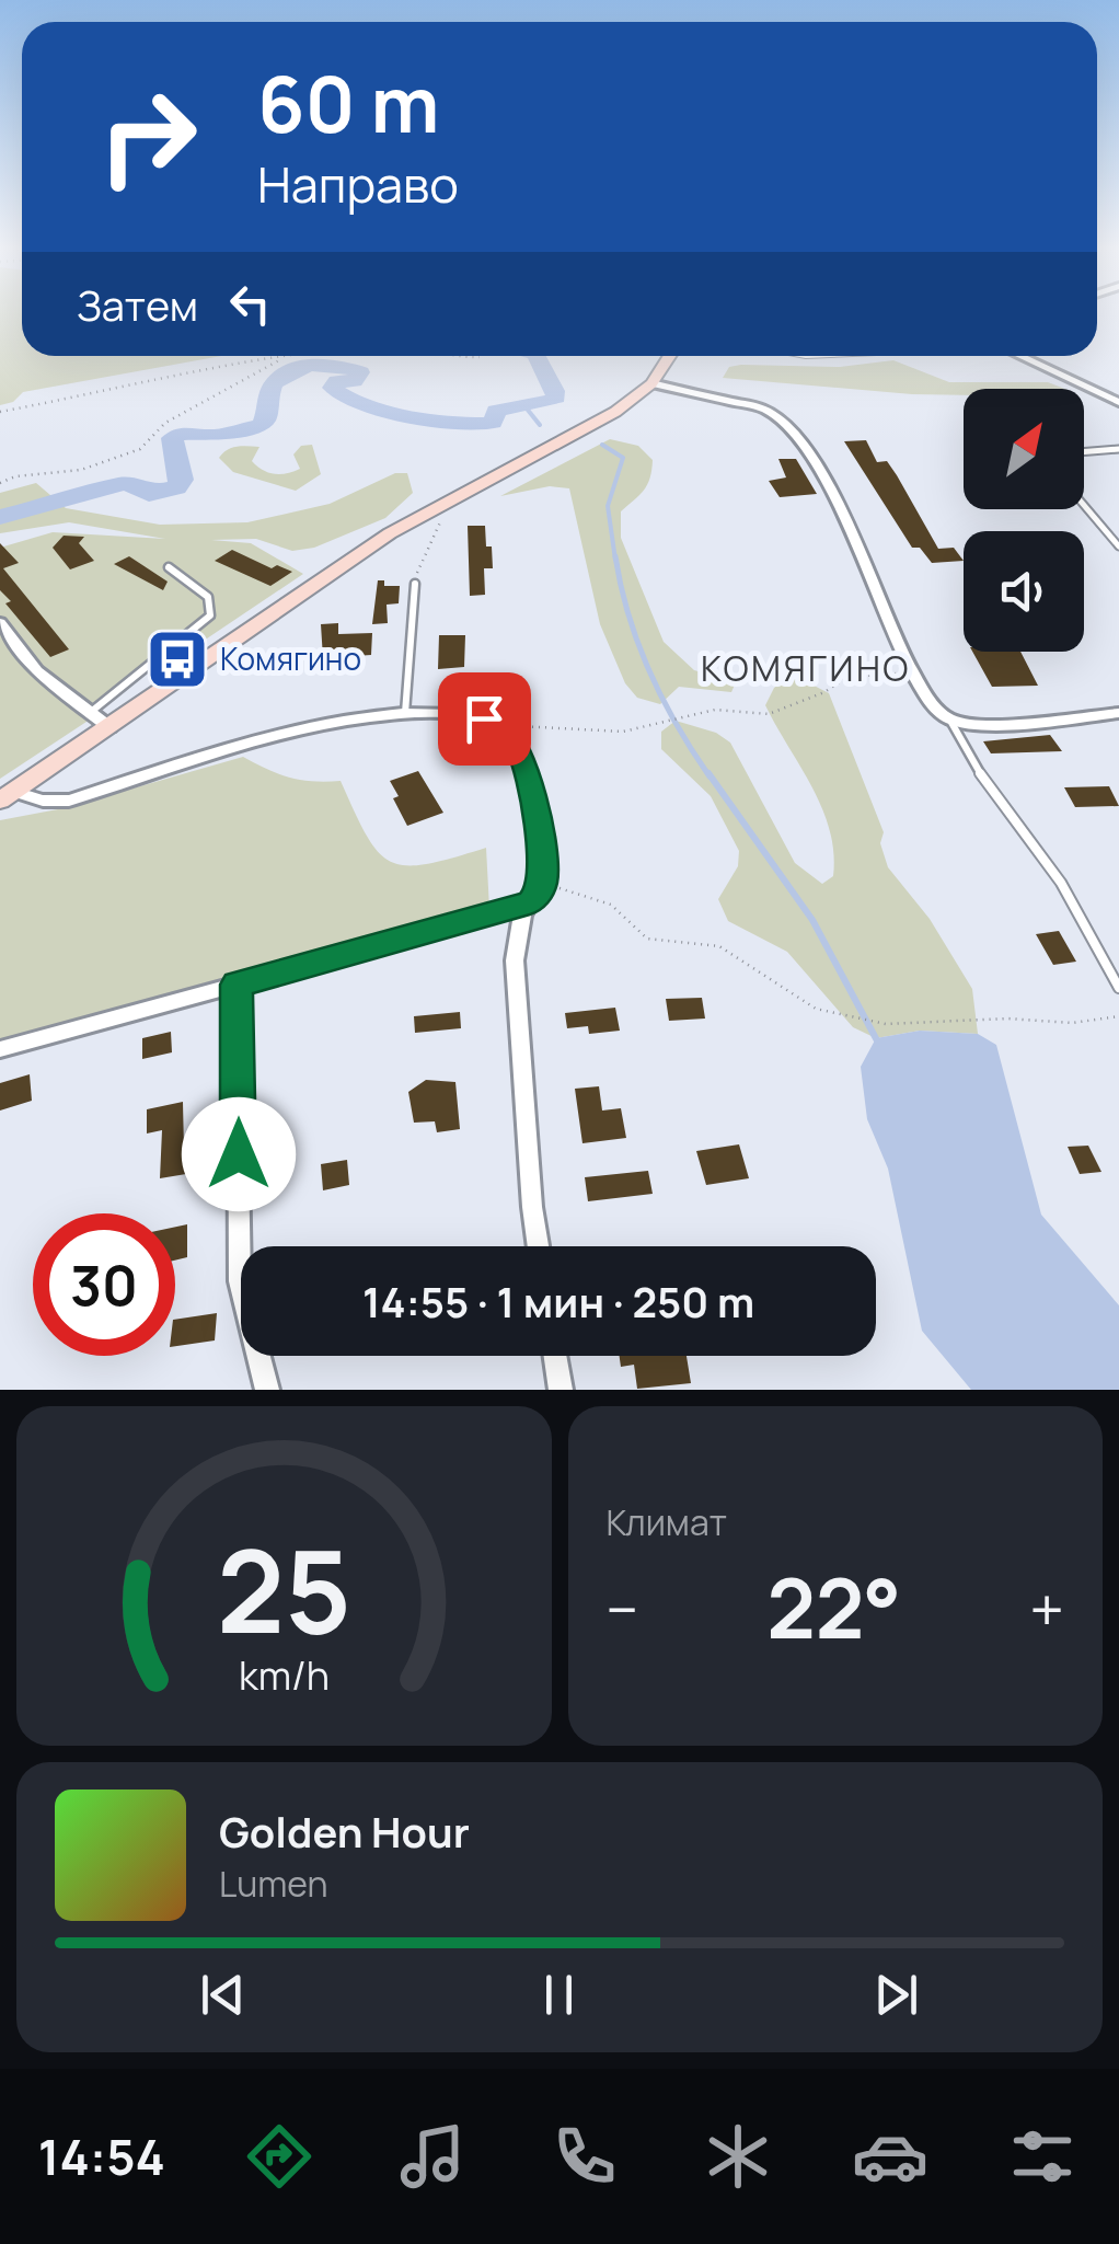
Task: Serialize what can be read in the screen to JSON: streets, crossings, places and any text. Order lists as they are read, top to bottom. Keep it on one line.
{"districts":["КОМЯГИНО"],"places":{"bus stop":["Комягино"]},"north":"top right","page":{"turn":["60 m","Направо"],"then":"Затем","limit":"30","trip":"14:55 · 1 мин · 250 m","tile":"Климат","heat":["−","22°","+"],"song":["Golden Hour","Lumen"],"tabs":"14:54","gauge":["25","km/h"]}}
